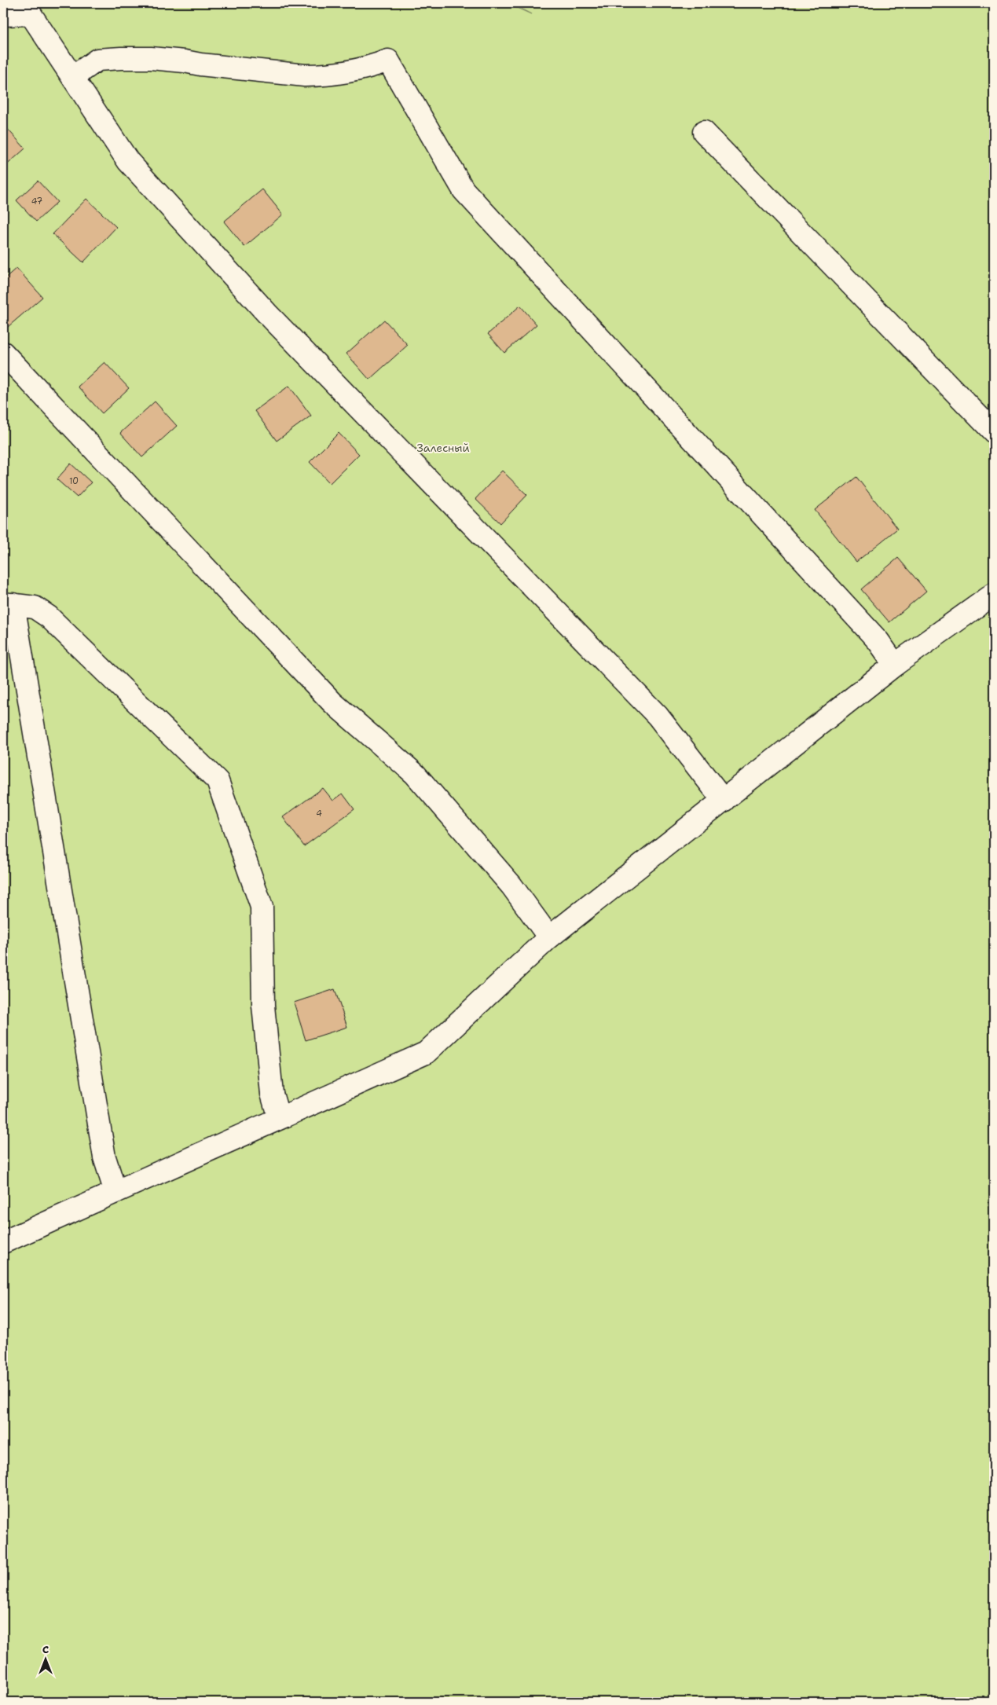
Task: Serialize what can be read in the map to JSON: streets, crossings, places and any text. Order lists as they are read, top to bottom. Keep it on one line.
{"parks":["Залесный"],"house_numbers":["47","10","4"],"north":"top"}
